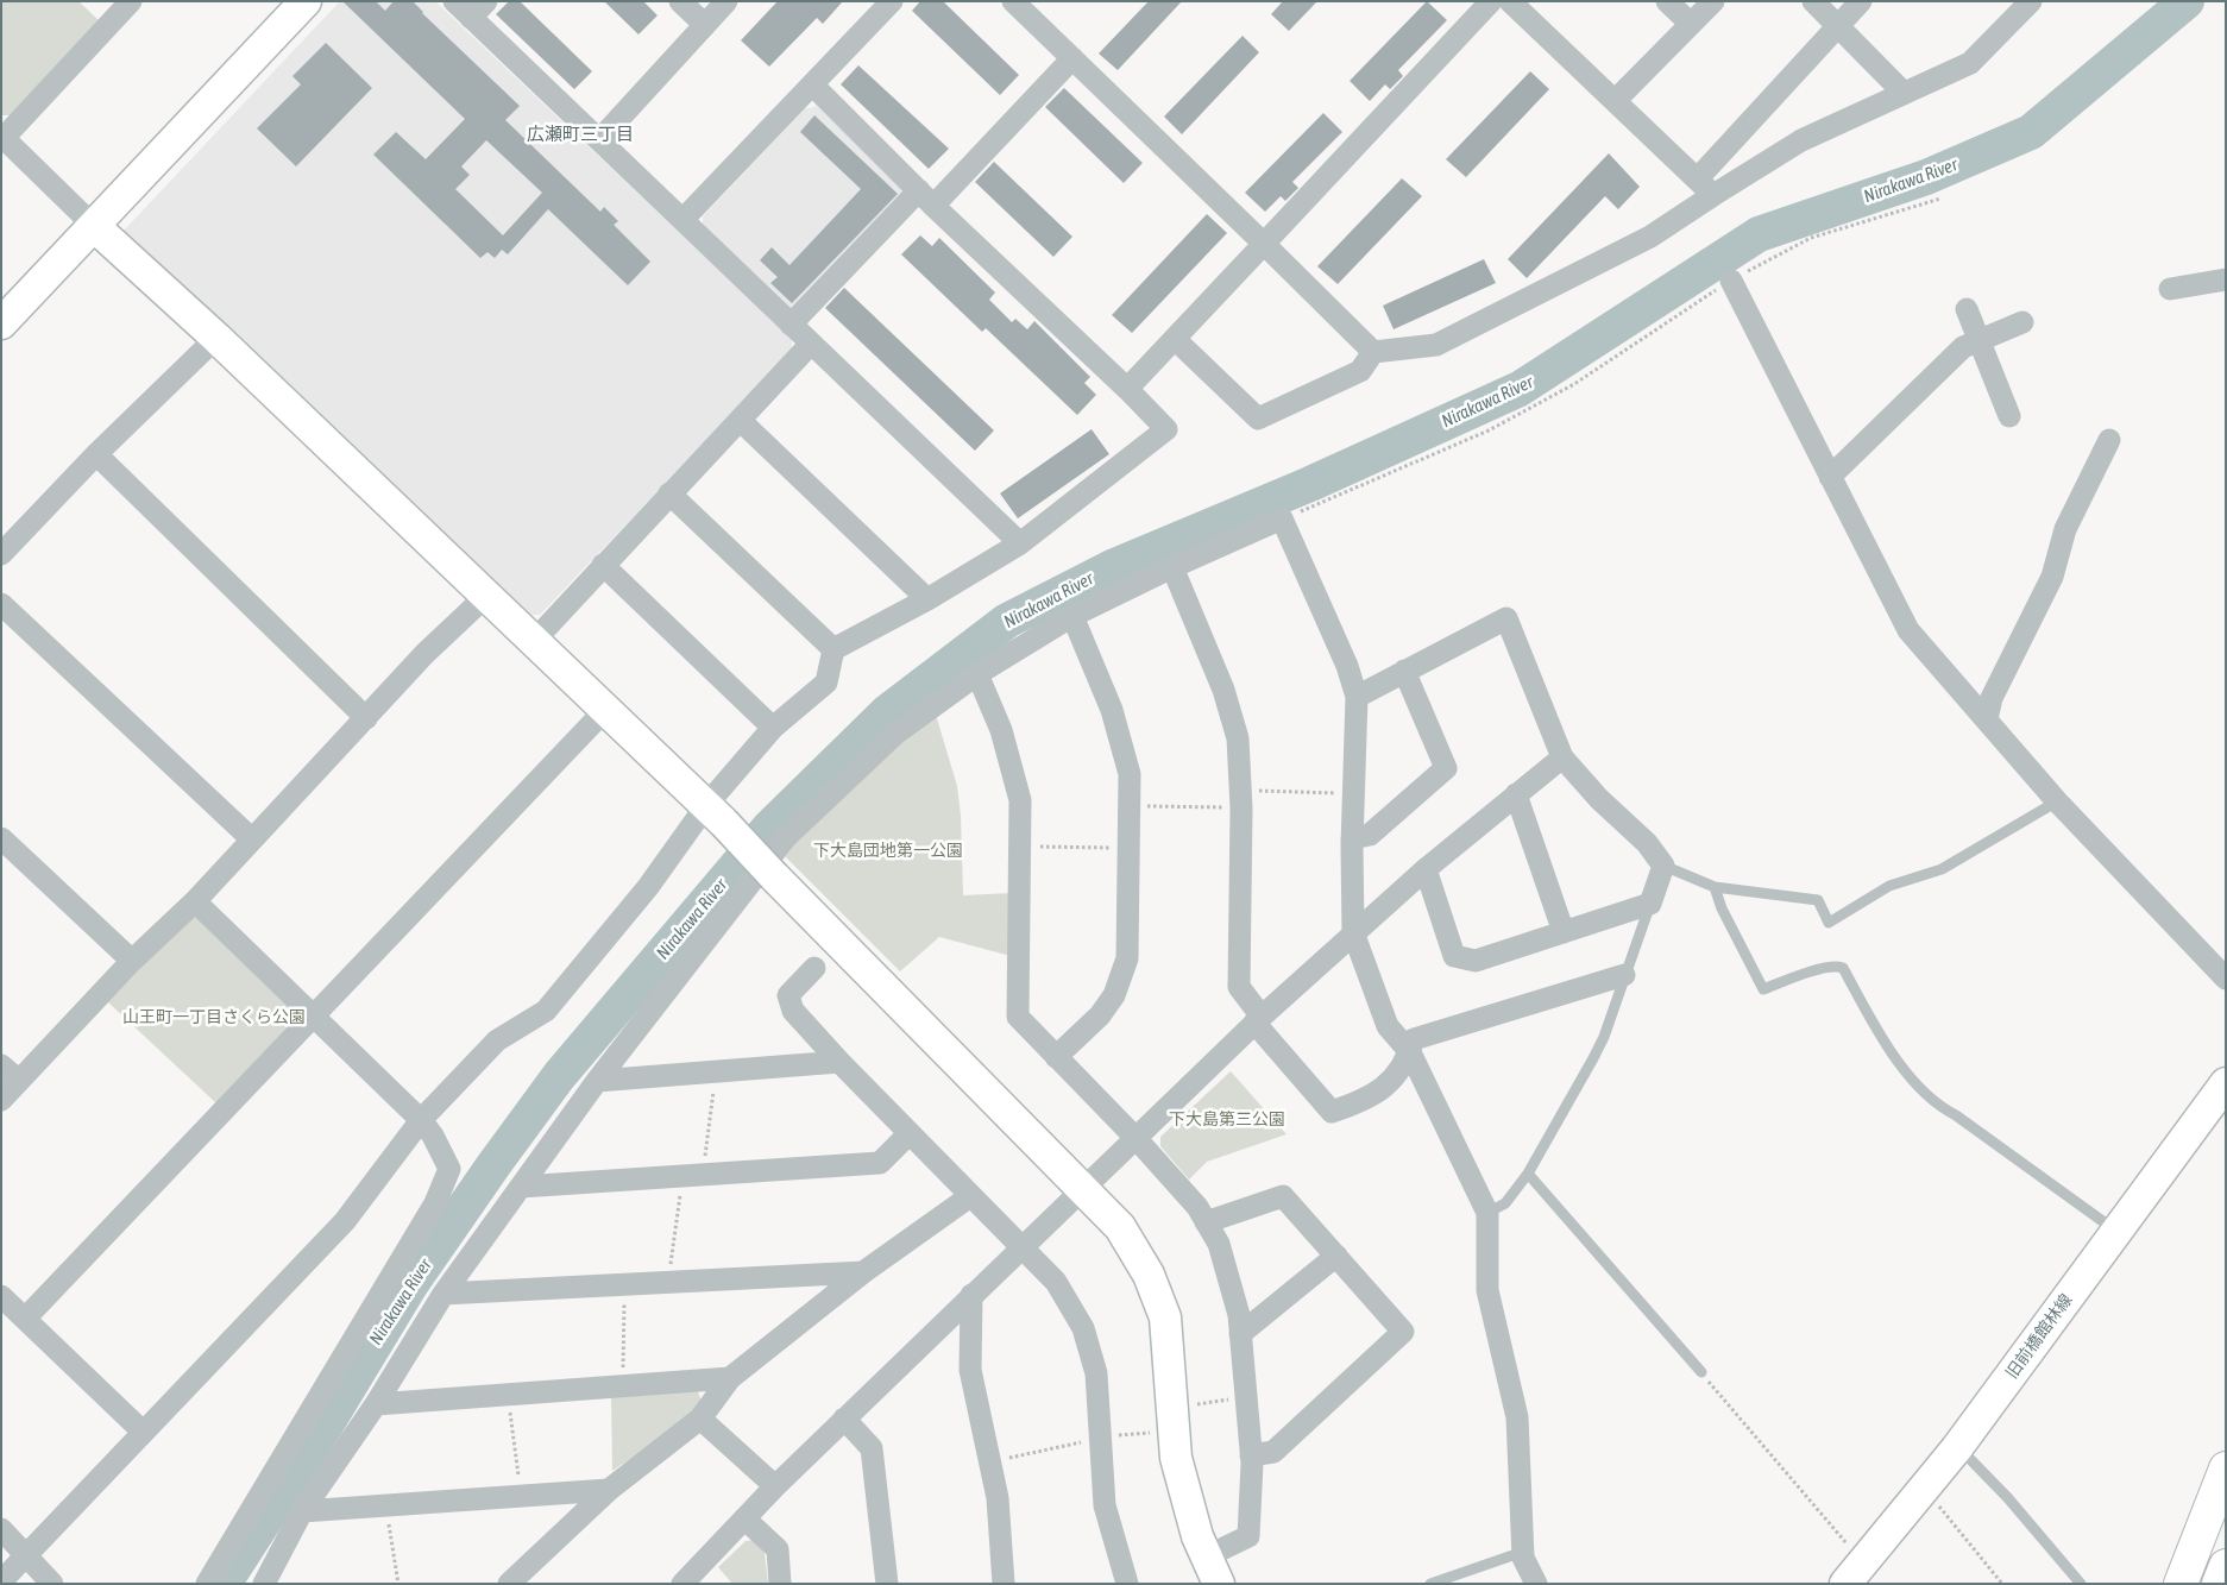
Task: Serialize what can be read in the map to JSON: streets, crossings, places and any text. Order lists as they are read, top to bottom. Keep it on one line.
{"streets":{"street":["旧前橋館林線"]},"districts":["広瀬町三丁目"],"water":["Nirakawa River"],"parks":["下大島団地第一公園","山王町一丁目さくら公園","下大島第三公園"]}
